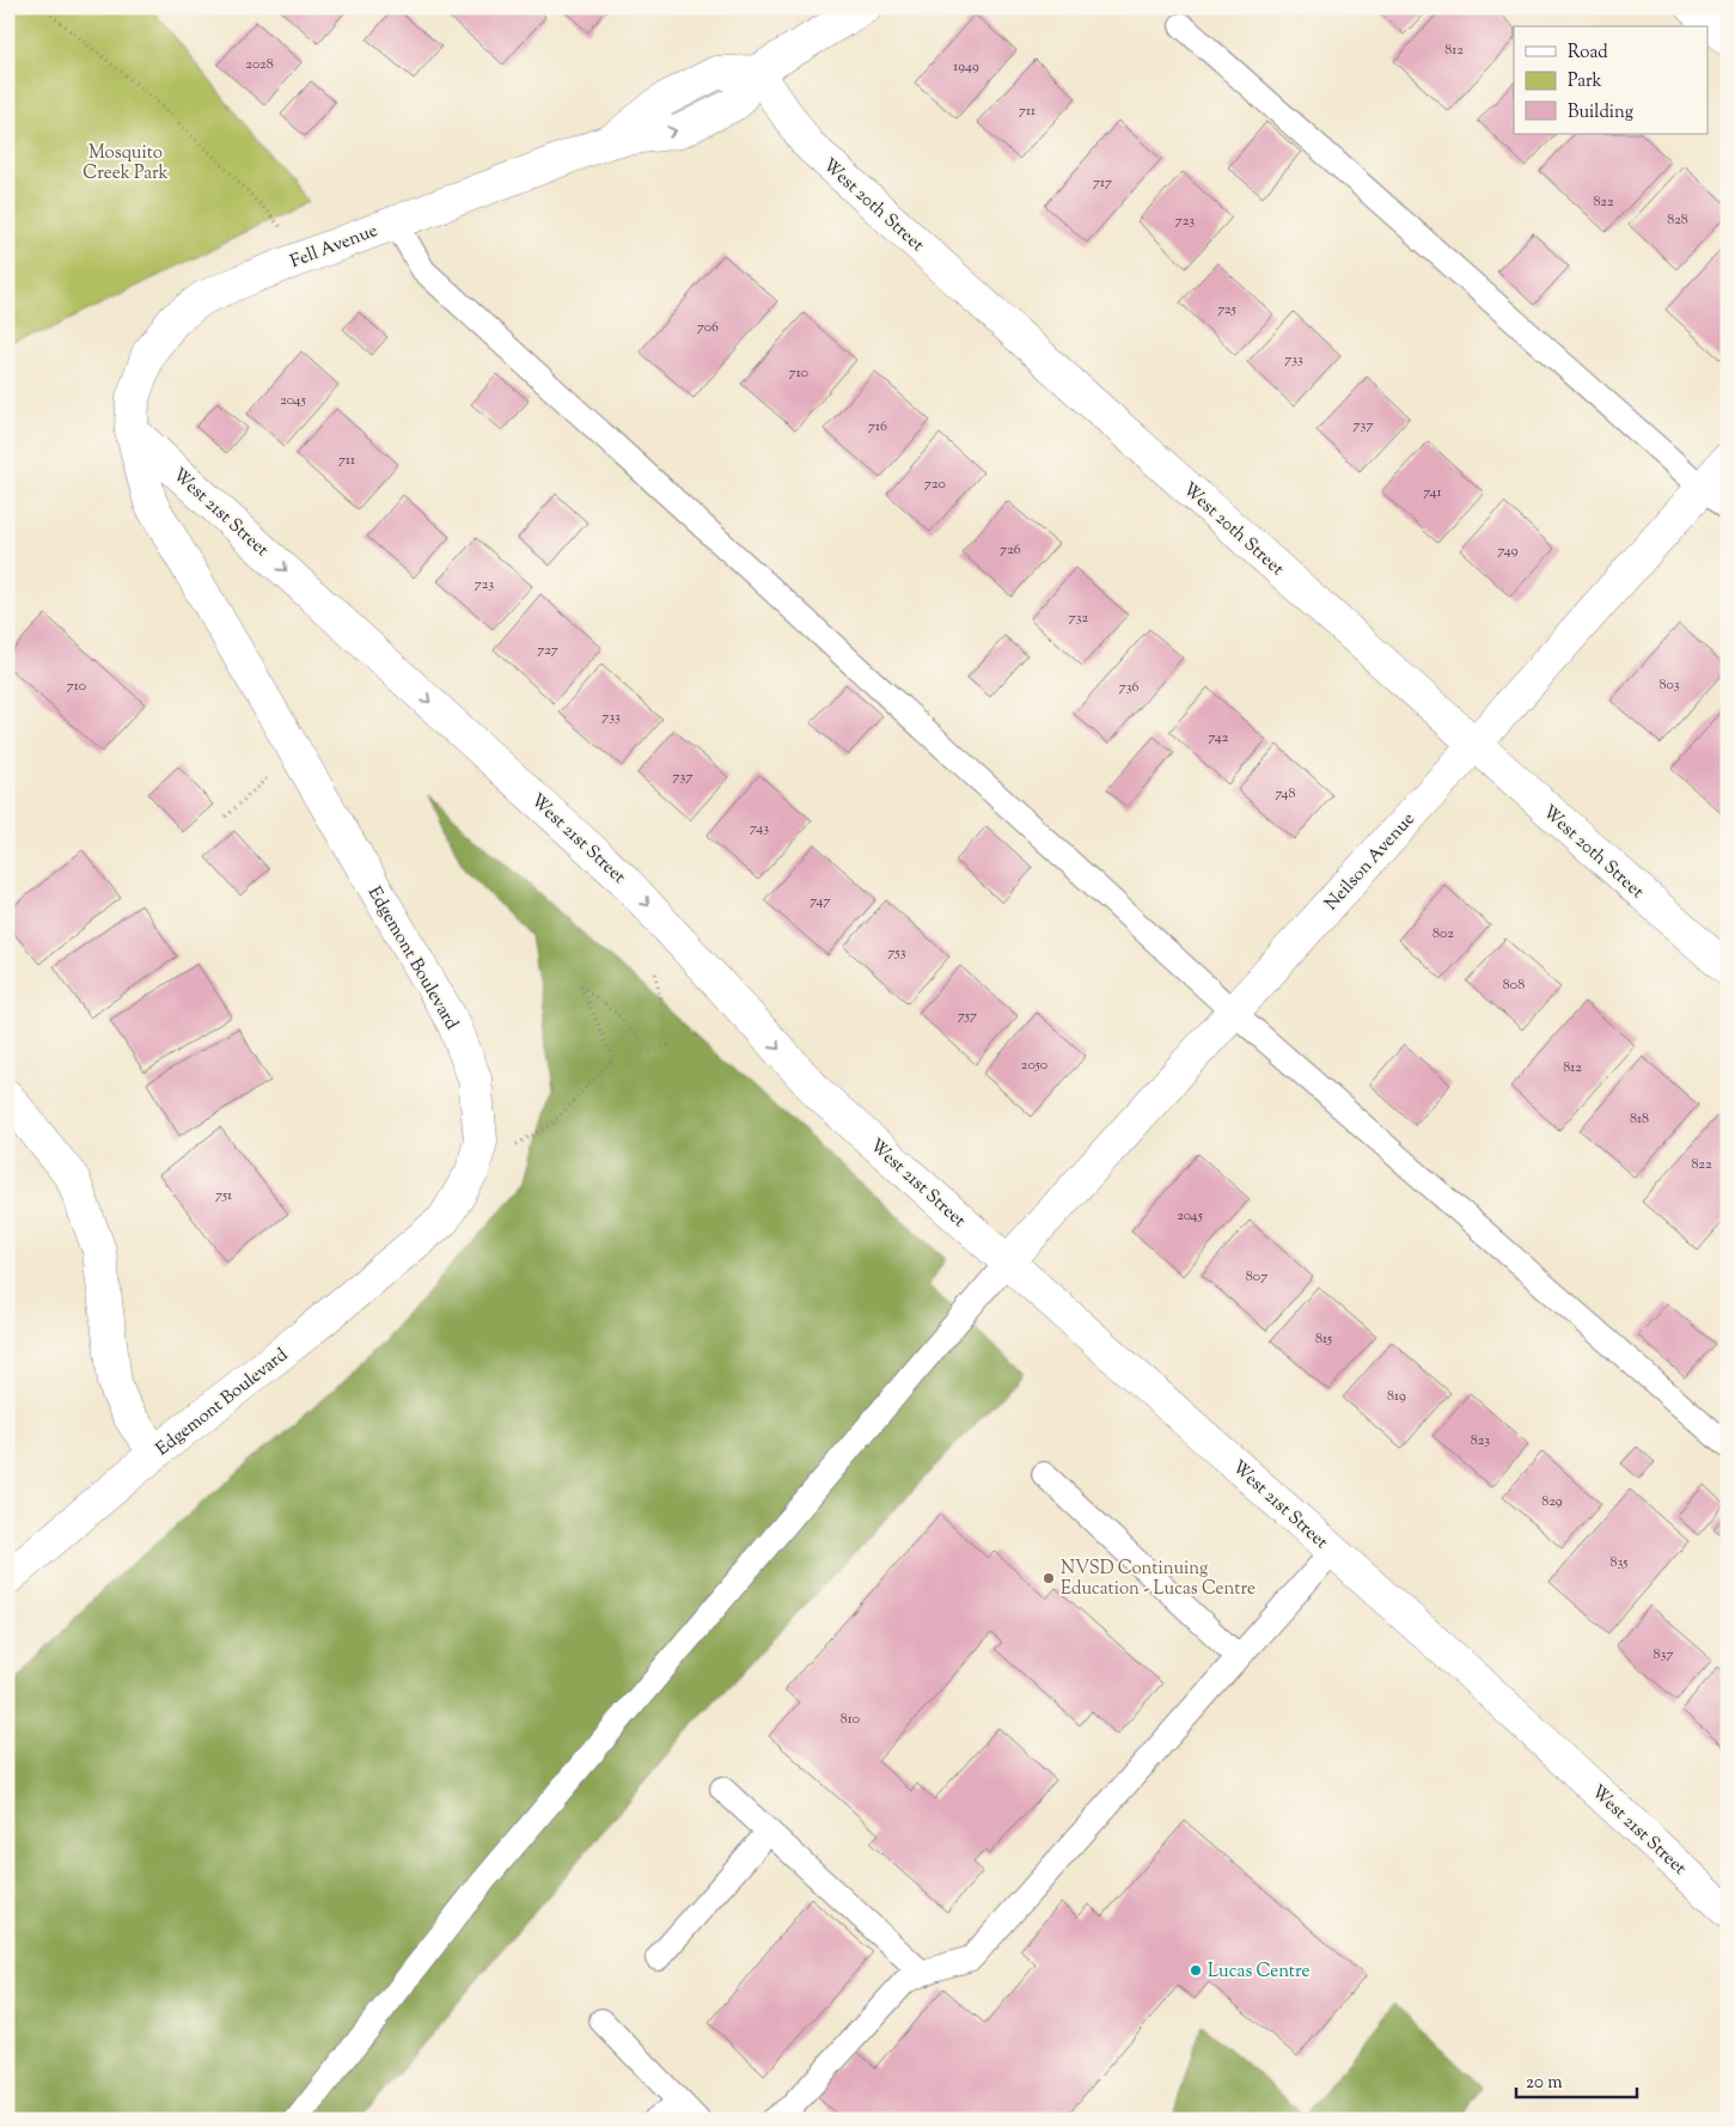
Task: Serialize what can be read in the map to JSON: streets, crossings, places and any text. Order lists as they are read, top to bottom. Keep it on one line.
{"streets":{"street":["West 20th Street","Fell Avenue","West 21st Street","Neilson Avenue","Edgemont Boulevard"]},"crossings":[["West 20th Street","Fell Avenue"],["West 20th Street","Neilson Avenue"],["Fell Avenue","West 21st Street"],["Fell Avenue","Edgemont Boulevard"],["West 21st Street","Neilson Avenue"],["West 21st Street","Edgemont Boulevard"]],"one_way":["West 21st Street"],"parks":["Mosquito Creek Park"],"places":["NVSD Continuing Education - Lucas Centre","Lucas Centre"],"house_numbers":["812","2028","1949","711","717","822","828","723","725","706","733","710","2045","737","716","711","720","741","726","749","723","732","727","803","710","736","733","742","737","748","743","747","802","753","808","757","2050","812","818","822","751","2045","807","815","819","823","829","835","837","810"],"legend":["Road","Park","Building"],"scale_bar":"20 m"}
